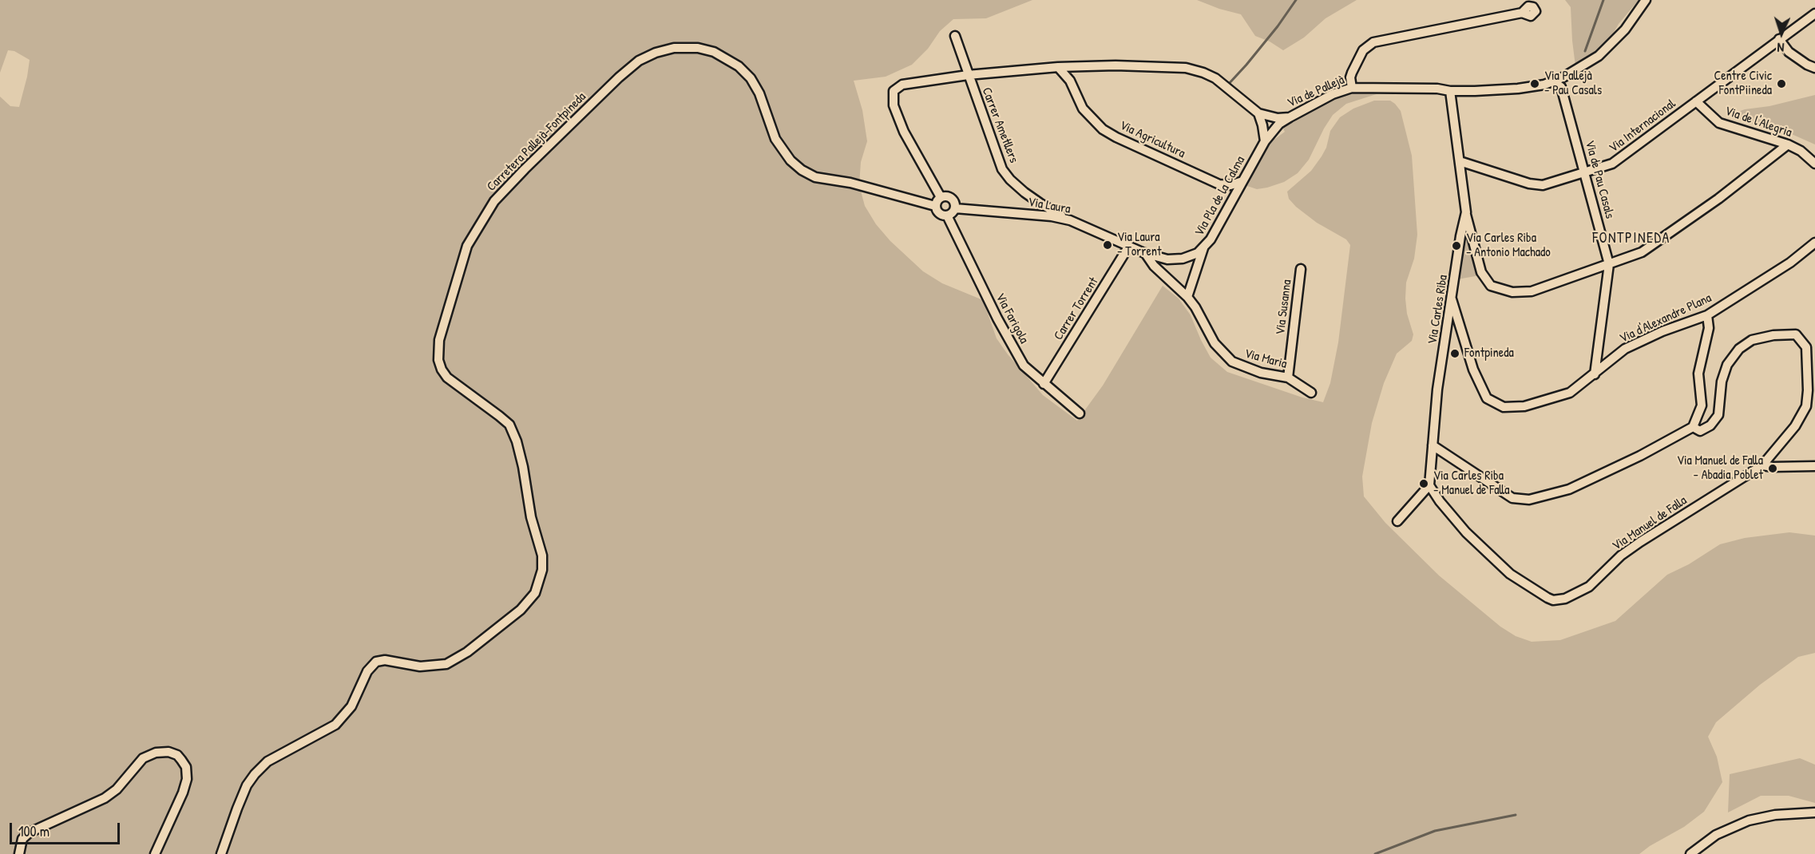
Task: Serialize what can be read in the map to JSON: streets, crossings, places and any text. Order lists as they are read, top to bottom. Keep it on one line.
{"streets":{"street":["Via de Pallejà","Via de l'Alegria","Carrer Ametllers","Via Internacional","Via Agricultura","Carretera Pallejà-Fontpineda","Via de Pau Casals","Via Pla de la Calma","Via Laura","Via Susanna","Carrer Torrent","Via Carles Riba","Via Farigola","Via d'Alexandre Plana","Via Maria","Via Manuel de Falla"]},"crossings":[["Via de Pallejà","Via de Pau Casals"],["Via de Pallejà","Via Pla de la Calma"],["Via de Pallejà","Via Carles Riba"],["Via de l'Alegria","Via Internacional"],["Carrer Ametllers","Via Laura"],["Via Internacional","Via de Pau Casals"],["Via Internacional","Via Carles Riba"],["Carretera Pallejà-Fontpineda","Via Laura"],["Carretera Pallejà-Fontpineda","Via Farigola"],["Via de Pau Casals","Via d'Alexandre Plana"],["Via Pla de la Calma","Via Laura"],["Via Laura","Carrer Torrent"],["Via Laura","Via Farigola"],["Via Laura","Via Maria"],["Via Susanna","Via Maria"],["Carrer Torrent","Via Farigola"],["Via Carles Riba","Via d'Alexandre Plana"],["Via Carles Riba","Via Manuel de Falla"]],"districts":["FONTPINEDA"],"places":["Via Pallejà - Pau Casals","Centre Civic FontPiineda","Via Laura - Torrent","Via Carles Riba - Antonio Machado","Fontpineda","Via Manuel de Falla - Abadia Poblet","Via Carles Riba - Manuel de Falla"],"scale_bar":"100 m","north":"bottom"}
